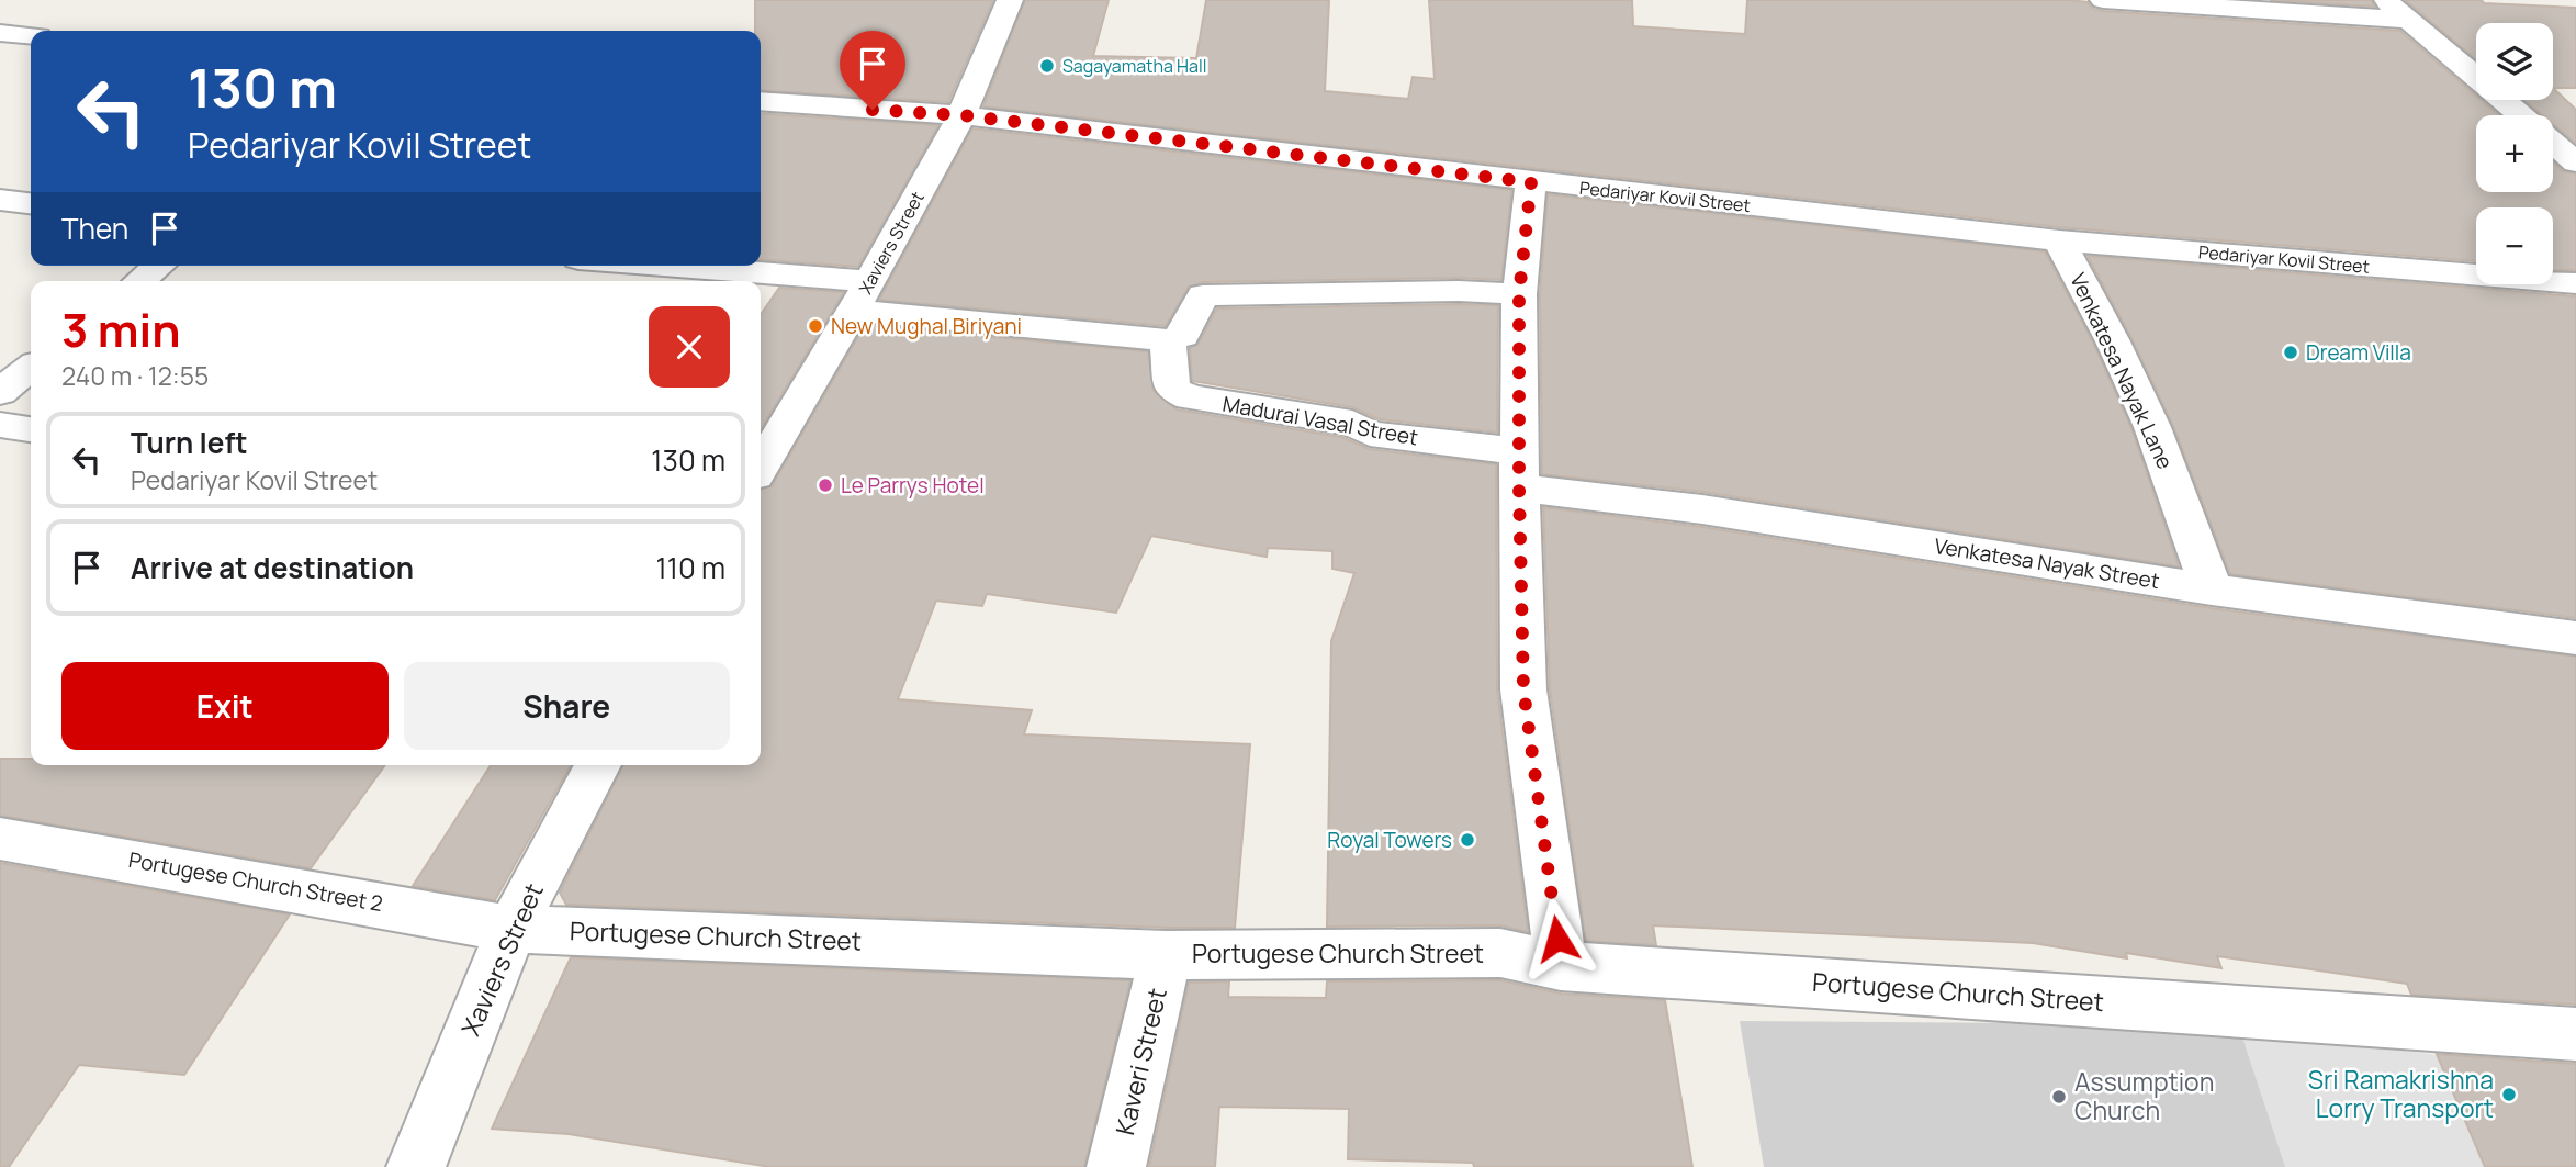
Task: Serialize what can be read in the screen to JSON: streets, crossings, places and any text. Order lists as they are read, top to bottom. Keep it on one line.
{"streets":{"street":["Pedariyar Kovil Street","Xaviers Street","Venkatesa Nayak Lane","Madurai Vasal Street","Venkatesa Nayak Street","Portugese Church Street 2","Portugese Church Street","Kaveri Street"]},"crossings":[["Pedariyar Kovil Street","Xaviers Street"],["Pedariyar Kovil Street","Venkatesa Nayak Lane"],["Xaviers Street","Portugese Church Street 2"],["Xaviers Street","Portugese Church Street"],["Venkatesa Nayak Lane","Venkatesa Nayak Street"],["Madurai Vasal Street","Venkatesa Nayak Street"],["Portugese Church Street 2","Portugese Church Street"],["Portugese Church Street","Kaveri Street"]],"places":["Sagayamatha Hall","New Mughal Biriyani","Dream Villa","Le Parrys Hotel","Royal Towers","Sri Ramakrishna Lorry Transport","Assumption Church"],"page":{"map_buttons":["+","−"],"turn":["130 m","Pedariyar Kovil Street"],"then":"Then","heading":["3 min","240 m · 12:55"],"list":[{"name":"Turn left","note":"Pedariyar Kovil Street","value":"130 m"},{"name":"Arrive at destination","value":"110 m"}],"buttons":["Exit","Share"]}}
